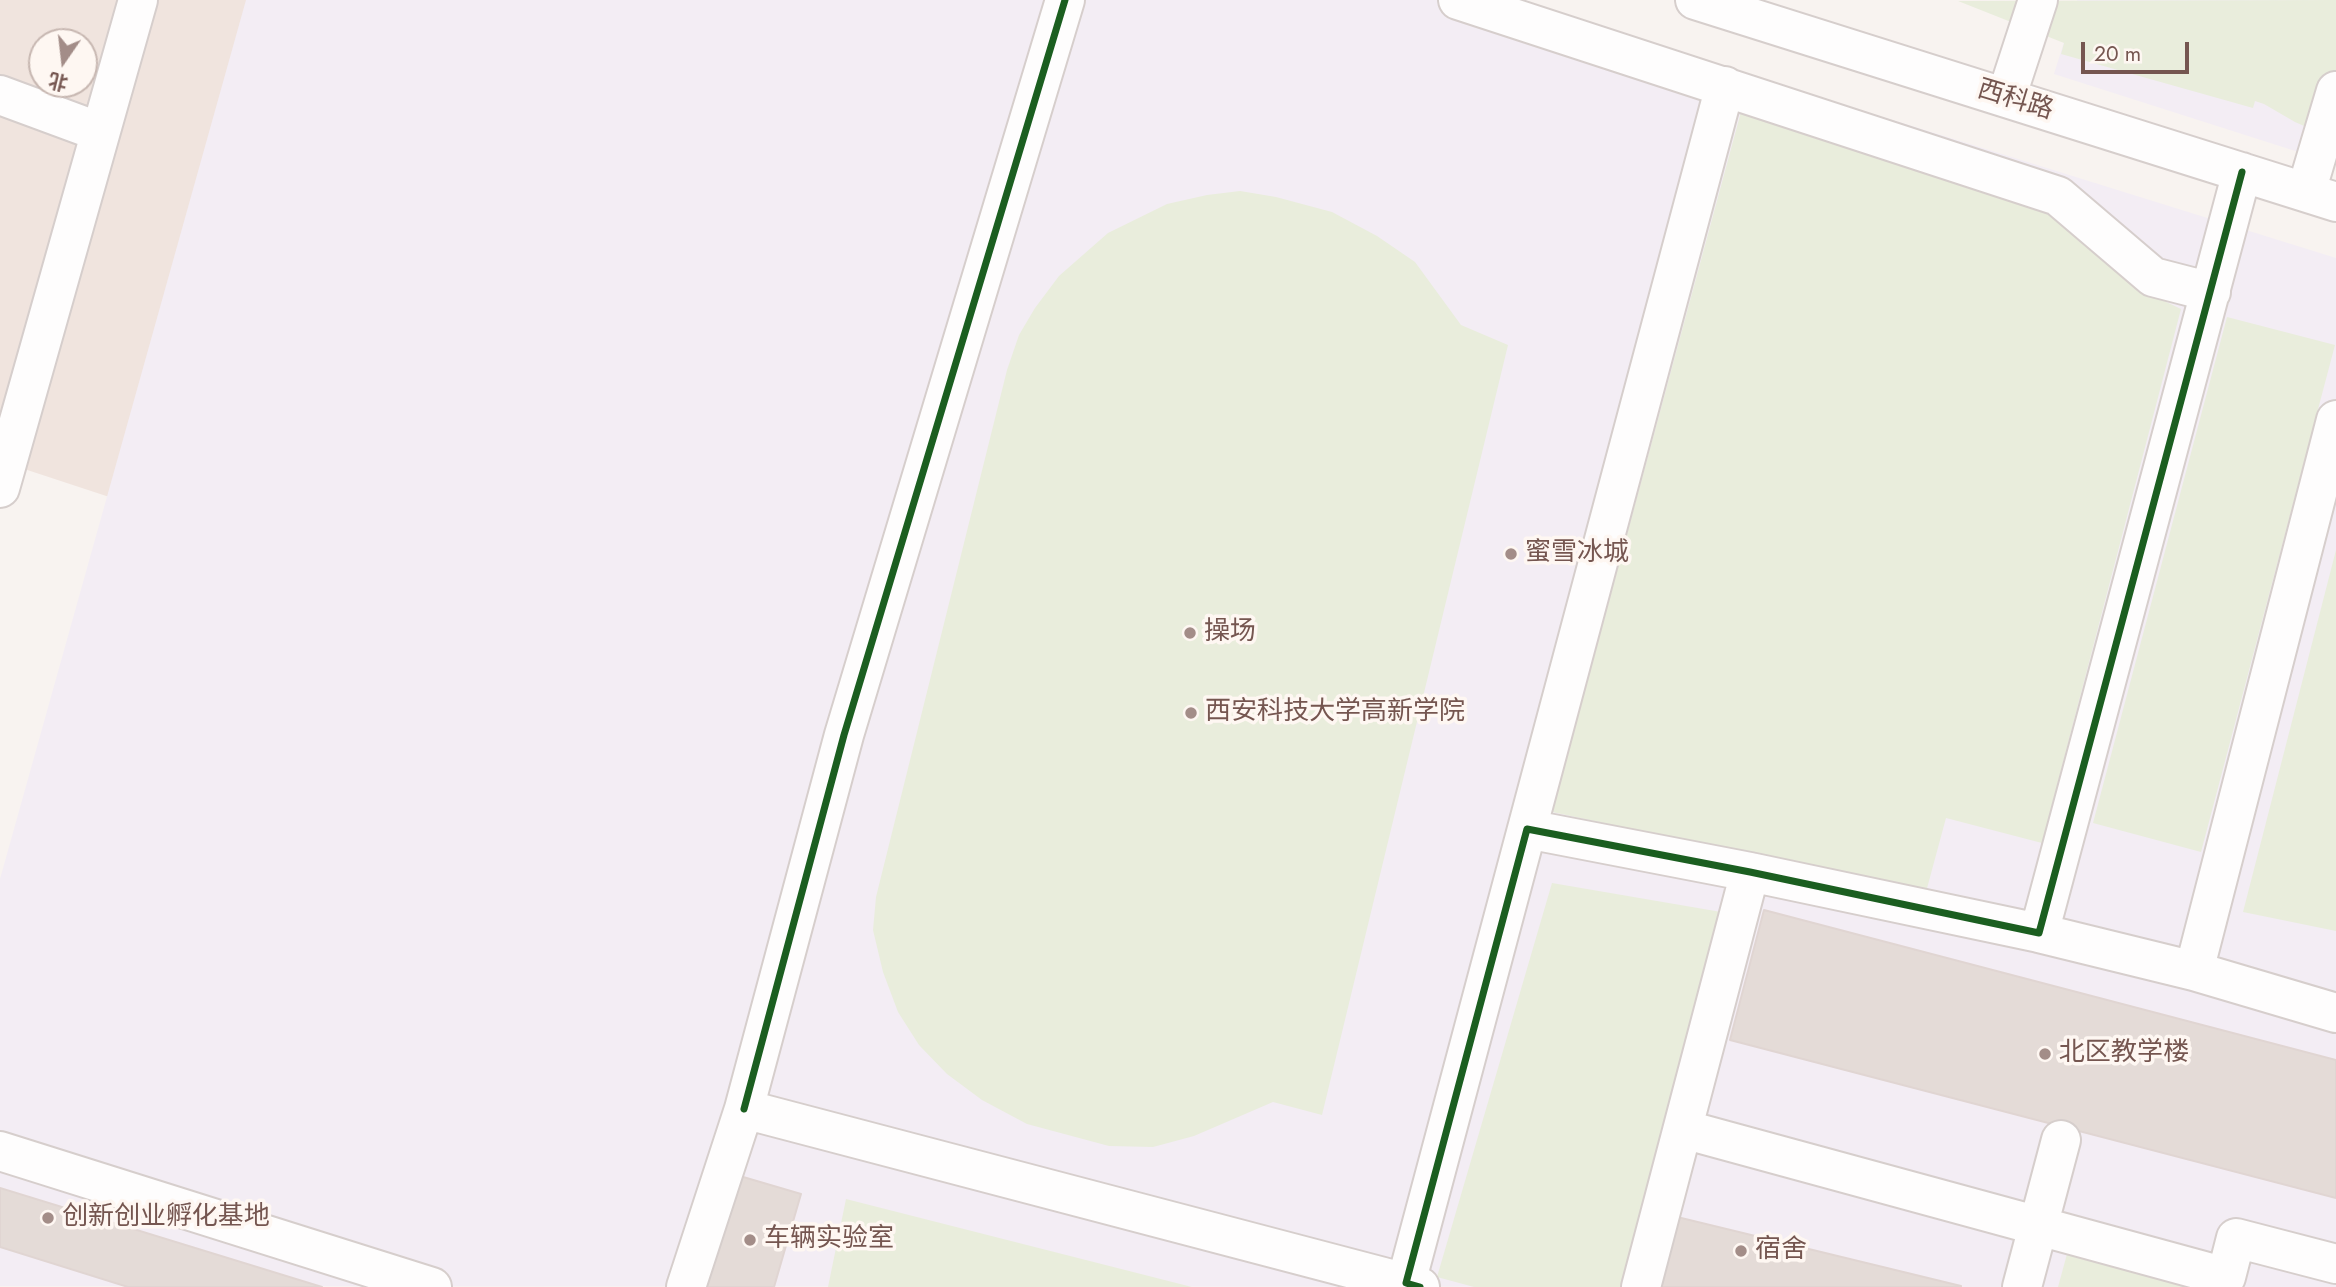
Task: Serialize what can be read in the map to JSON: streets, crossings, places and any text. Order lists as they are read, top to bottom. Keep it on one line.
{"streets":{"street":["西科路"]},"places":["蜜雪冰城","操场","西安科技大学高新学院","北区教学楼","创新创业孵化基地","车辆实验室","宿舍"],"scale_bar":"20 m","north":"bottom"}
